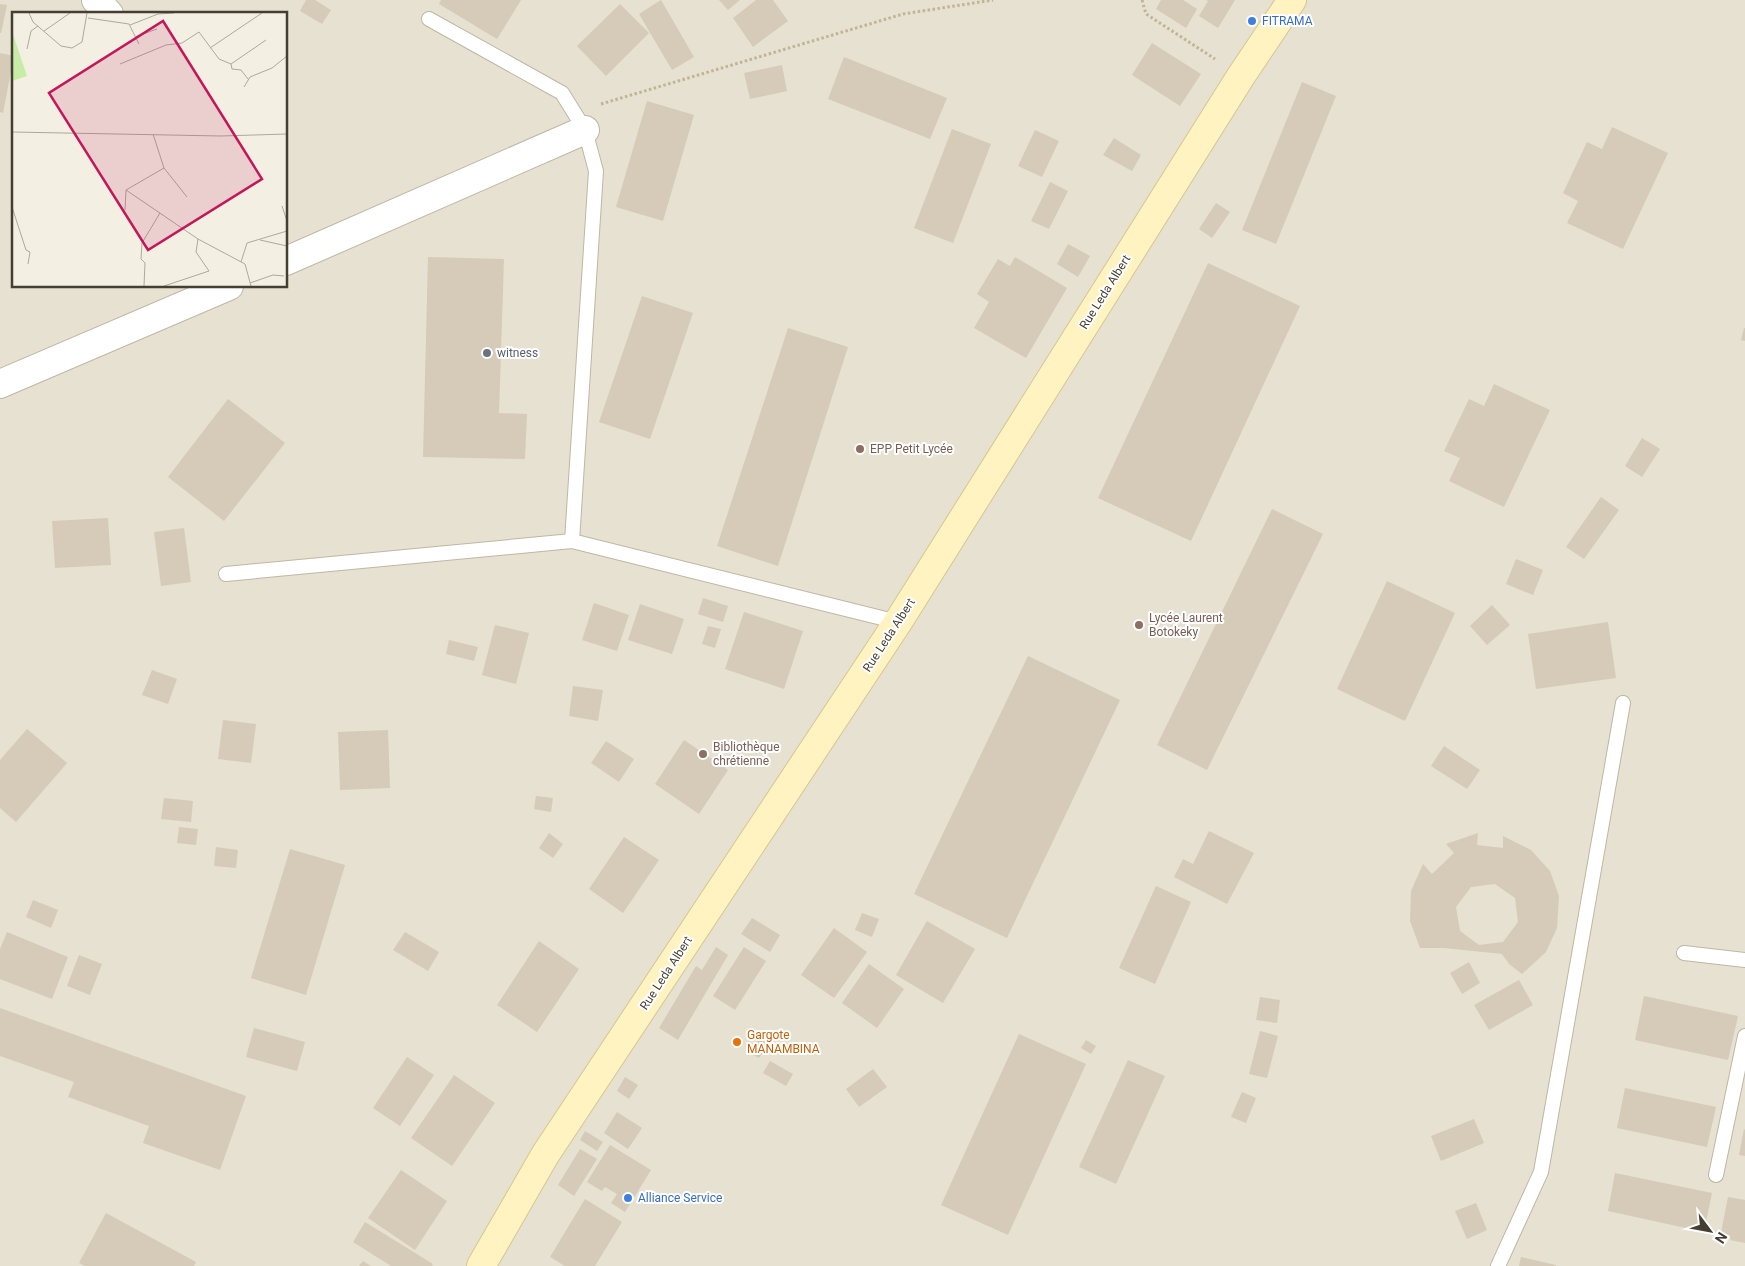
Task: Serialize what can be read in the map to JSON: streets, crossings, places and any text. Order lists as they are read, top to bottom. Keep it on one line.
{"streets":{"street":["Rue Leda Albert"]},"places":["FITRAMA","witness","EPP Petit Lycée","Lycée Laurent Botokeky","Bibliothèque chrétienne","Gargote MANAMBINA","Alliance Service"],"north":"bottom right"}
